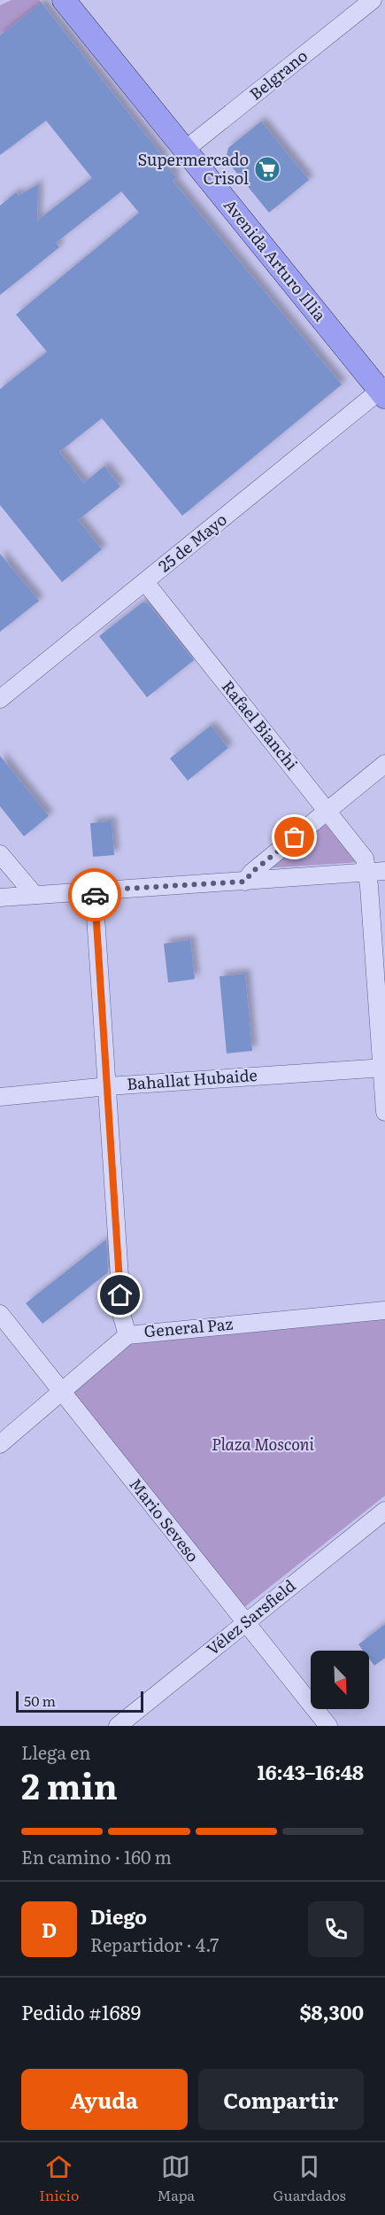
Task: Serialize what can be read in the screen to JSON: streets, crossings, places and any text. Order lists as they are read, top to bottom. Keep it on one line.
{"streets":{"main road":["Avenida Arturo Illia"],"street":["Belgrano","25 de Mayo","Rafael Bianchi","Bahallat Hubaide","General Paz","Mario Seveso","Vélez Sarsfield"]},"crossings":[["Belgrano","Avenida Arturo Illia"],["Avenida Arturo Illia","25 de Mayo"],["25 de Mayo","Rafael Bianchi"],["Rafael Bianchi","Bahallat Hubaide"],["General Paz","Mario Seveso"],["Mario Seveso","Vélez Sarsfield"]],"parks":["Plaza Mosconi"],"places":{"supermarket":["Supermercado Crisol"]},"scale_bar":"50 m","north":"bottom right","page":{"scale":"50 m","heading":["2 min","Llega en","16:43–16:48"],"panel":["Diego","Repartidor · 4.7","Pedido #1689","$8,300"],"bar":"En camino · 160 m","round":"D","buttons":["Ayuda","Compartir"],"tabs":["Inicio","Mapa","Guardados"]}}
